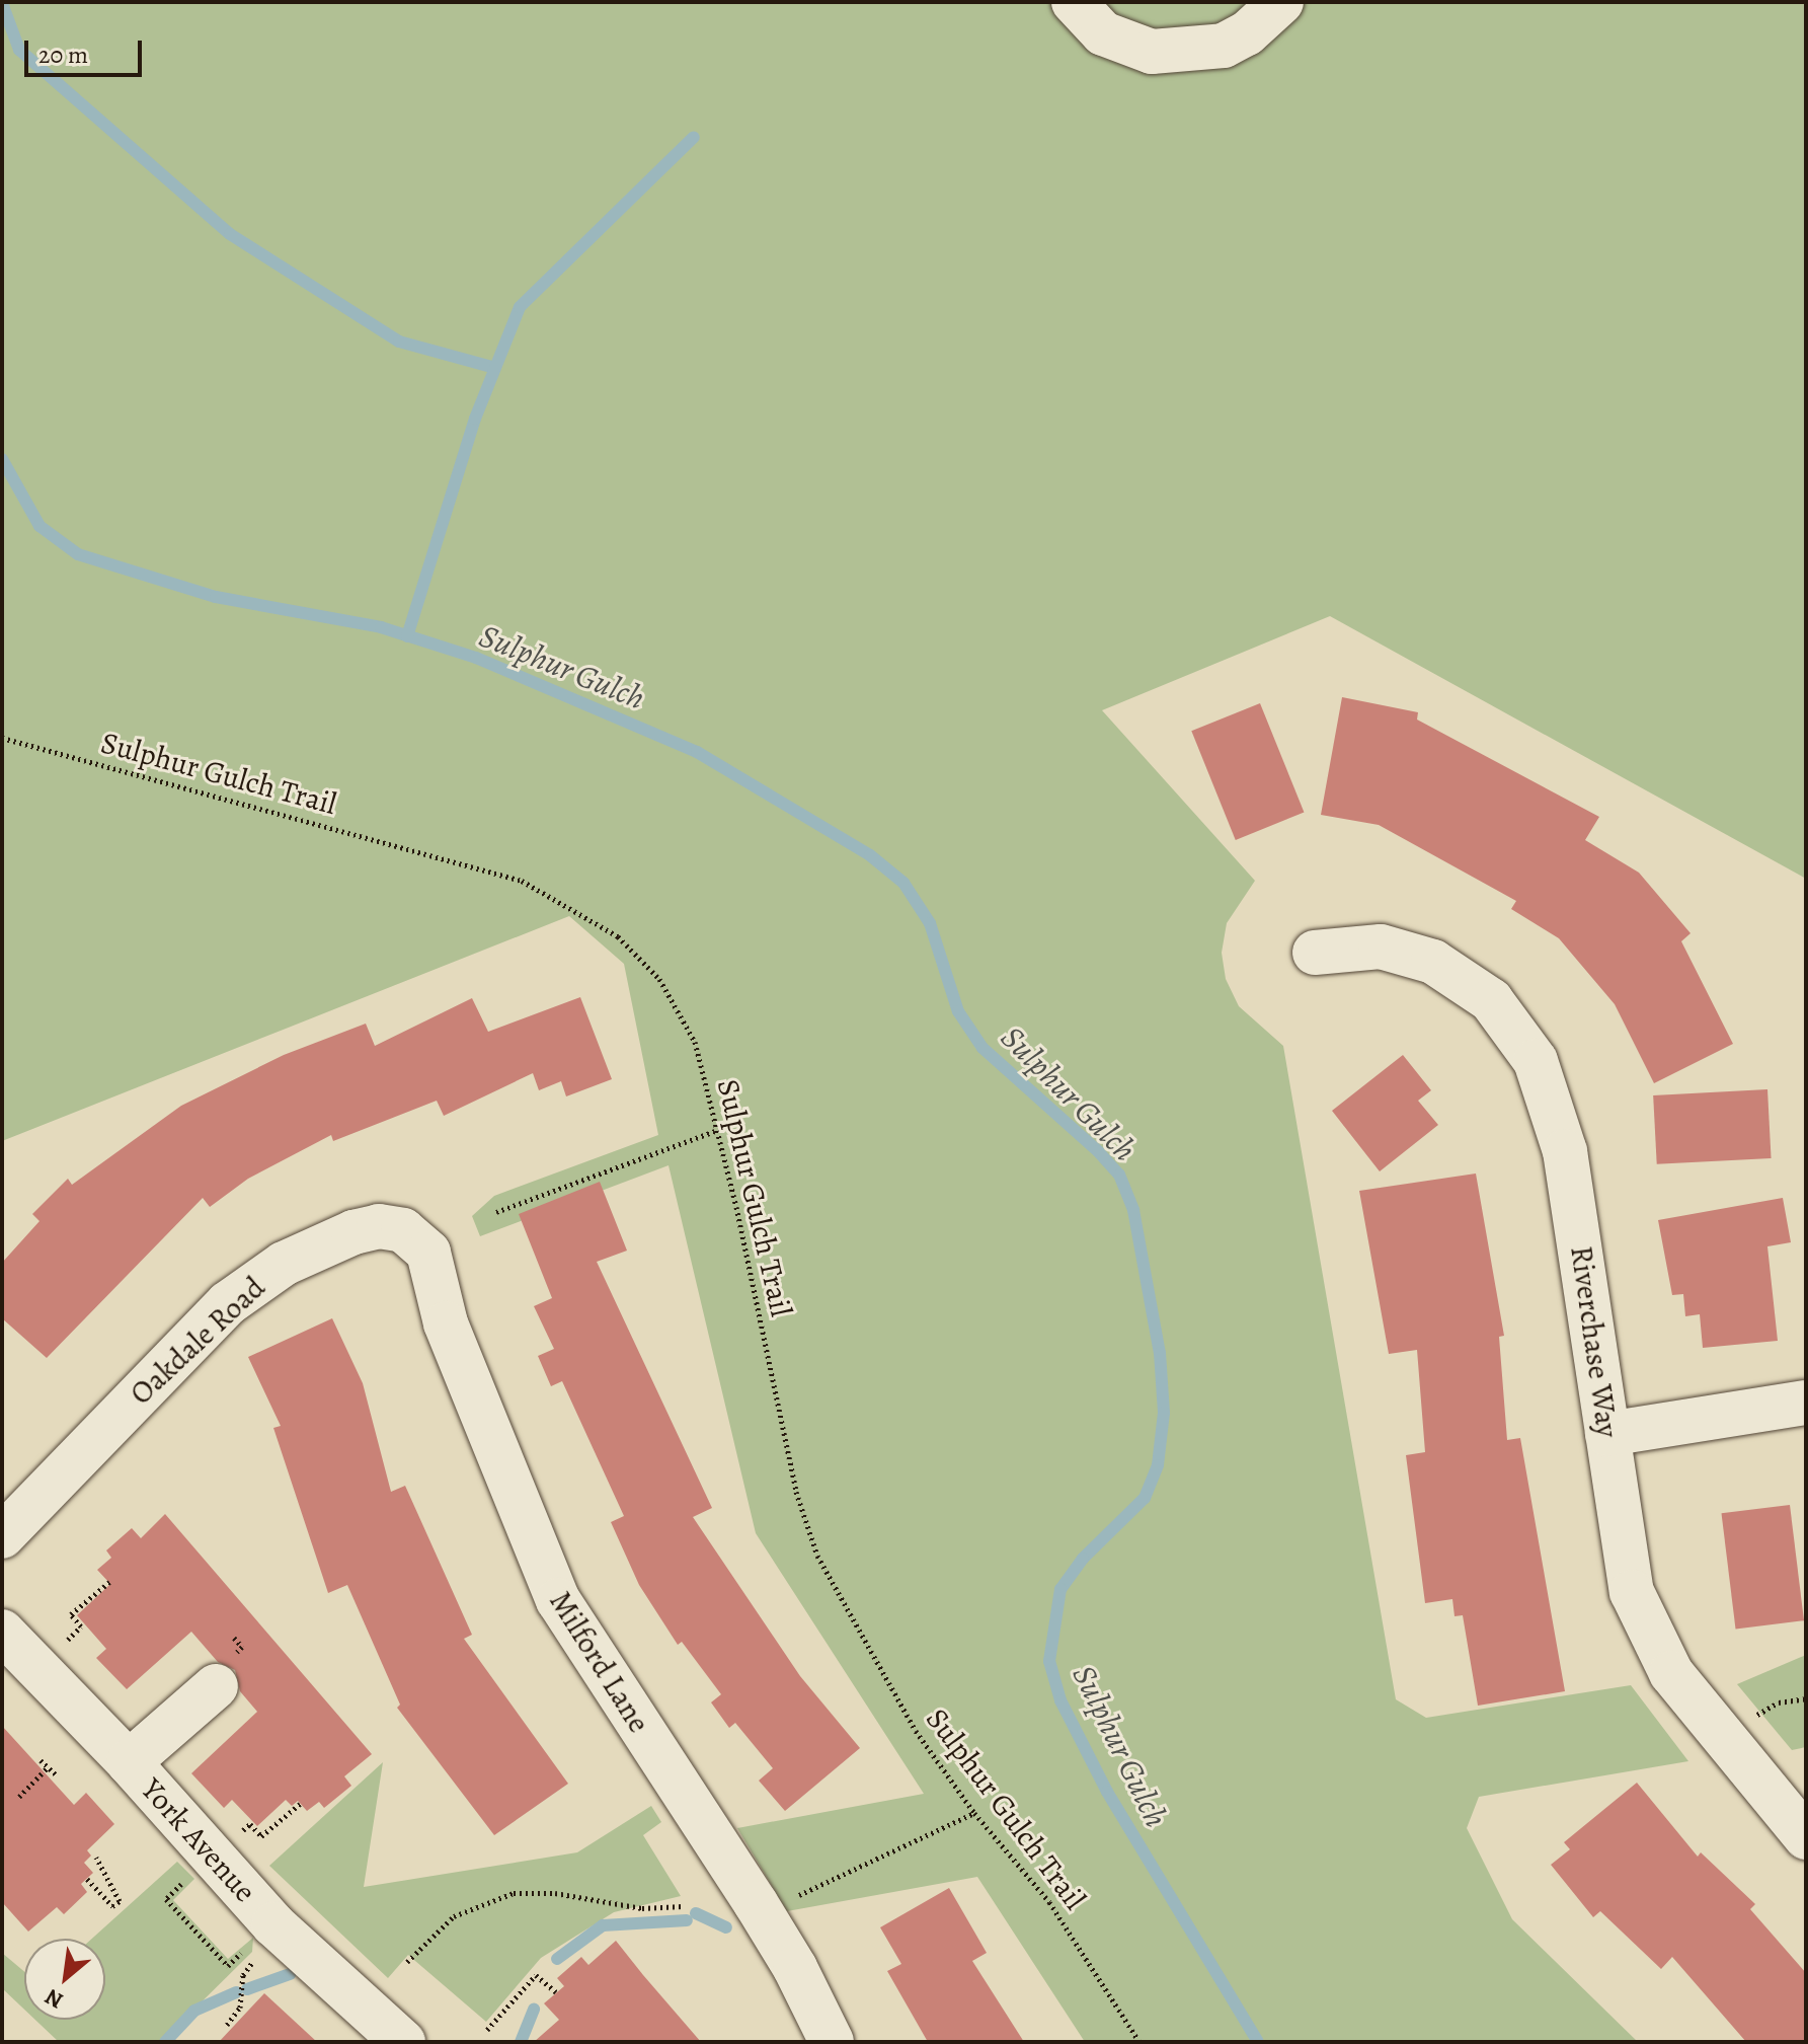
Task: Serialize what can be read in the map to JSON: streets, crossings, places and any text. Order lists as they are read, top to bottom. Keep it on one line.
{"streets":{"street":["Oakdale Road","Riverchase Way","Milford Lane","York Avenue"],"path":["Sulphur Gulch Trail"]},"crossings":[["Oakdale Road","Milford Lane"]],"water":["Sulphur Gulch"],"scale_bar":"20 m","north":"bottom left"}
